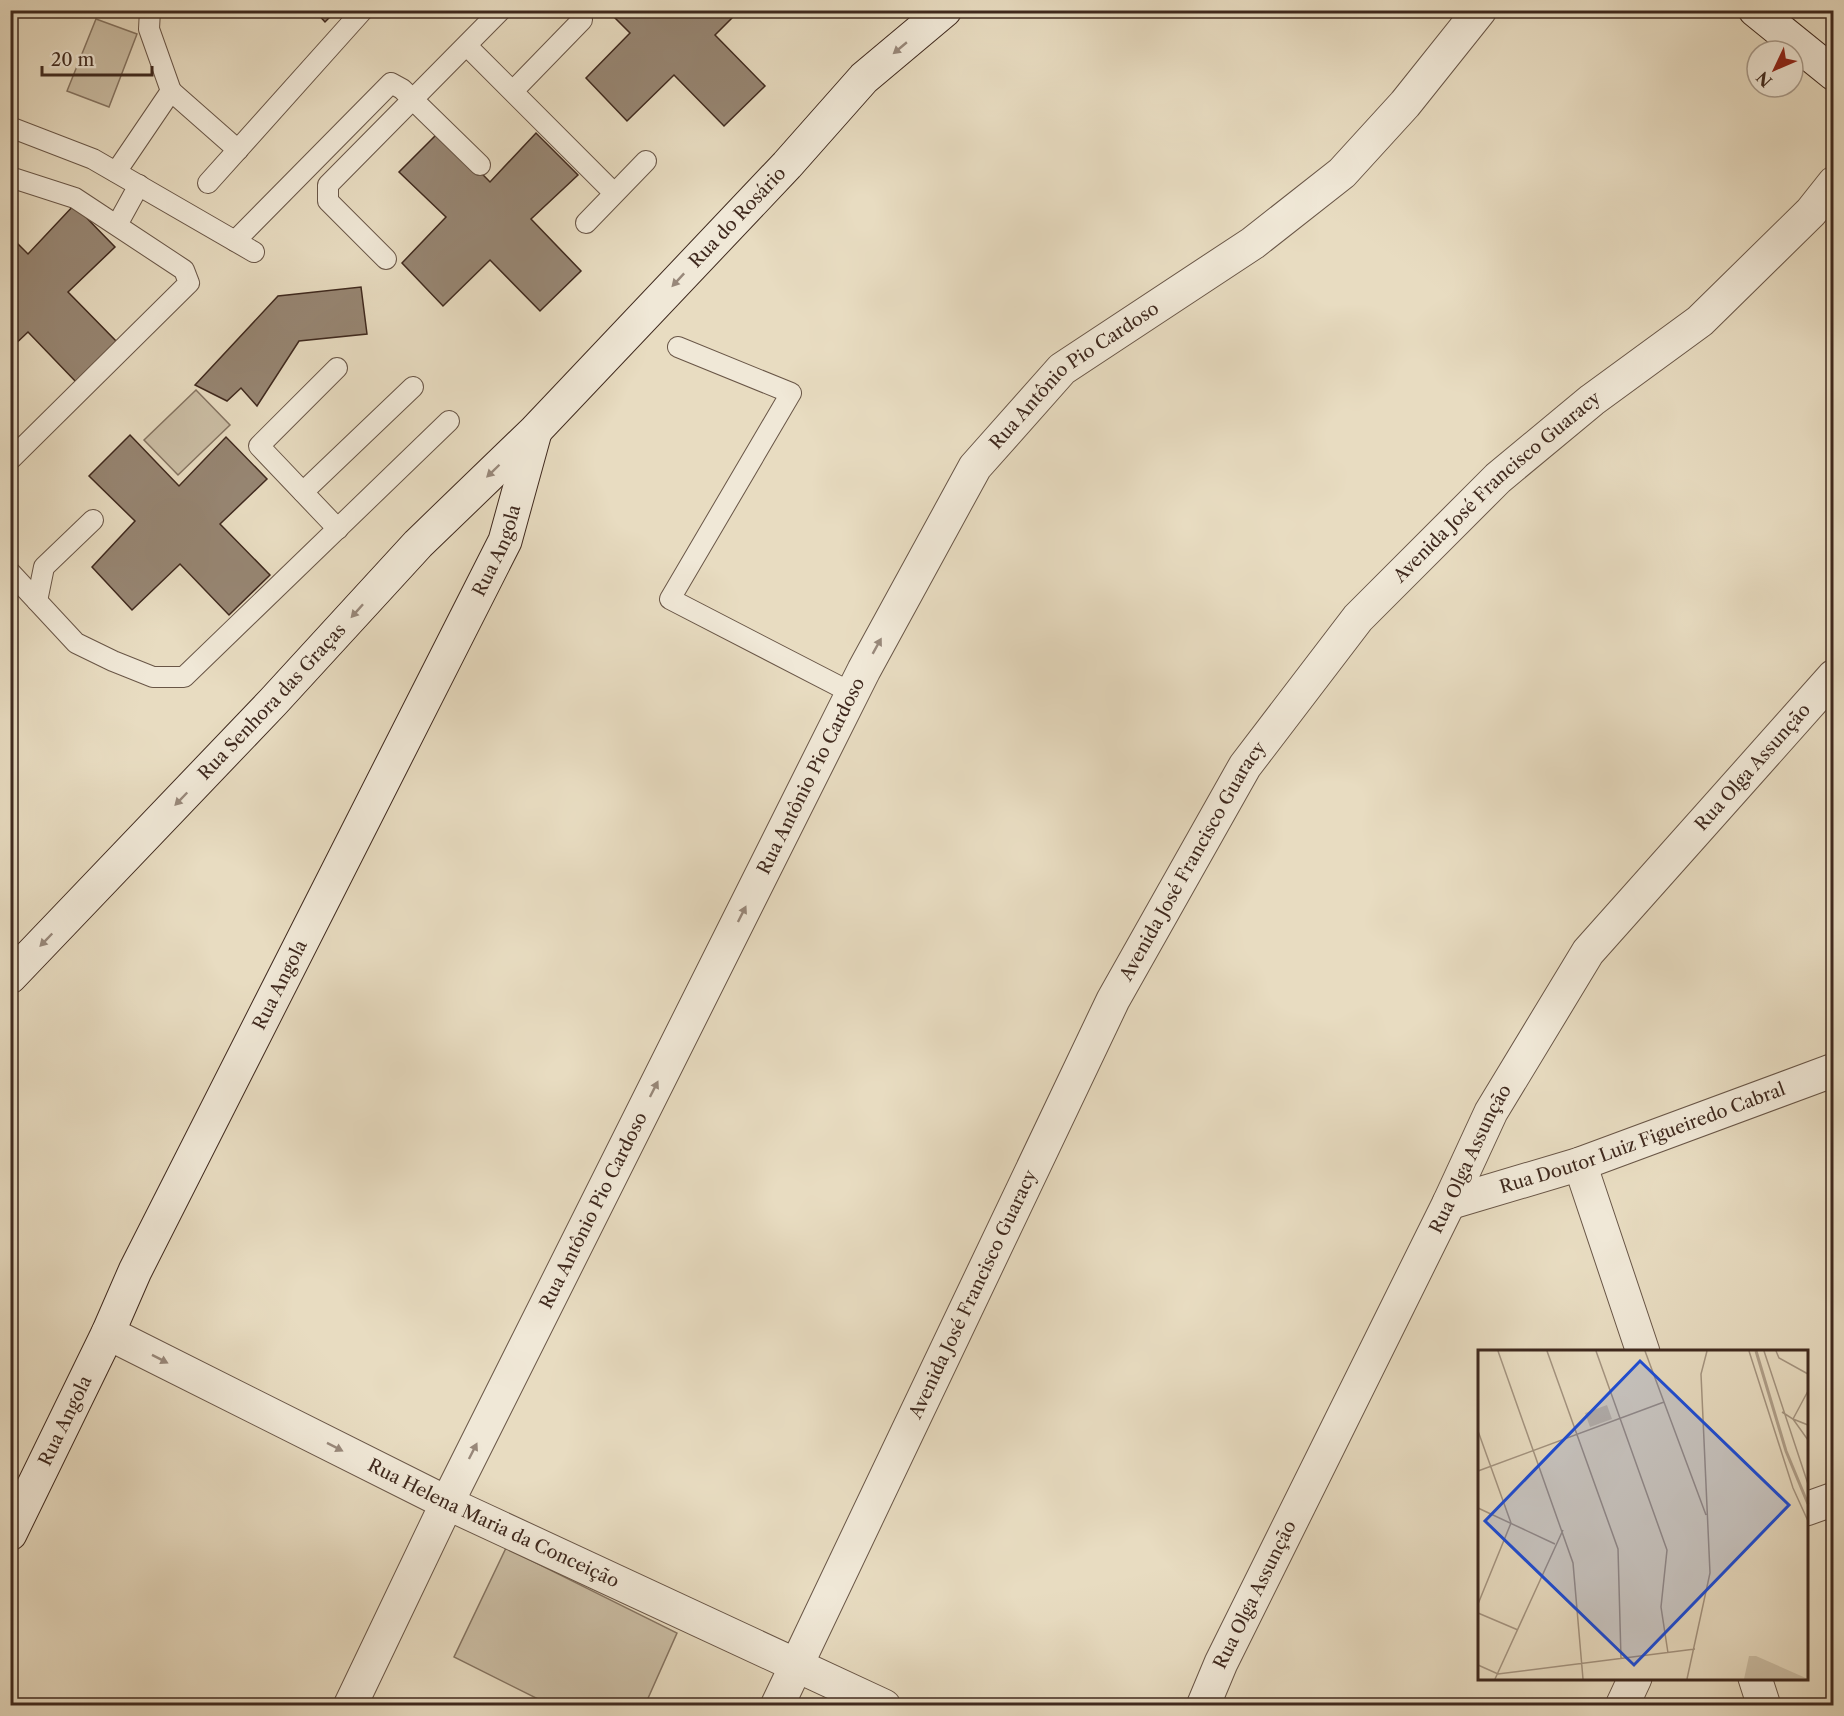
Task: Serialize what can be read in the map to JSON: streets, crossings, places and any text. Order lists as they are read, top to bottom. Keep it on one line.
{"streets":{"street":["Rua do Rosário","Rua Antônio Pio Cardoso","Avenida José Francisco Guaracy","Rua Angola","Rua Senhora das Graças","Rua Olga Assunção","Rua Doutor Luiz Figueiredo Cabral","Rua Helena Maria da Conceição"]},"crossings":[["Rua do Rosário","Rua Angola"],["Rua do Rosário","Rua Senhora das Graças"],["Rua Antônio Pio Cardoso","Rua Helena Maria da Conceição"],["Avenida José Francisco Guaracy","Rua Helena Maria da Conceição"],["Rua Angola","Rua Senhora das Graças"],["Rua Angola","Rua Helena Maria da Conceição"],["Rua Olga Assunção","Rua Doutor Luiz Figueiredo Cabral"]],"one_way":["Rua do Rosário","Rua Antônio Pio Cardoso","Rua Senhora das Graças","Rua Helena Maria da Conceição"],"scale_bar":"20 m","north":"bottom left"}
